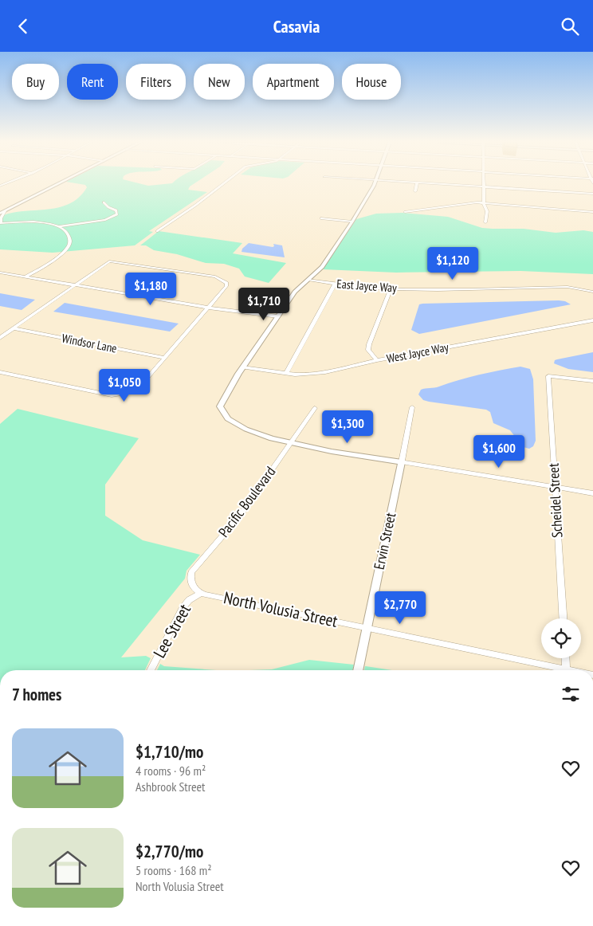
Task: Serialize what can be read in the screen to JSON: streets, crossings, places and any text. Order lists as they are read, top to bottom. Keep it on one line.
{"streets":{"street":["East Jayce Way","Windsor Lane","West Jayce Way","Scheidel Street","Pacific Boulevard","Ervin Street","North Volusia Street","Lee Street"]},"crossings":[["Pacific Boulevard","North Volusia Street"],["Pacific Boulevard","Lee Street"],["Ervin Street","North Volusia Street"],["North Volusia Street","Lee Street"]],"page":{"header":"Casavia","chip":["Buy","Rent","Filters","New","Apartment","House"],"price":["$1,120","$1,180","$1,710","$1,050","$1,300","$1,600","$2,770"],"heading":"7 homes","list":[{"name":"$1,710/mo","note":"4 rooms · 96 m² · Ashbrook Street"},{"name":"$2,770/mo","note":"5 rooms · 168 m² · North Volusia Street"}]}}
